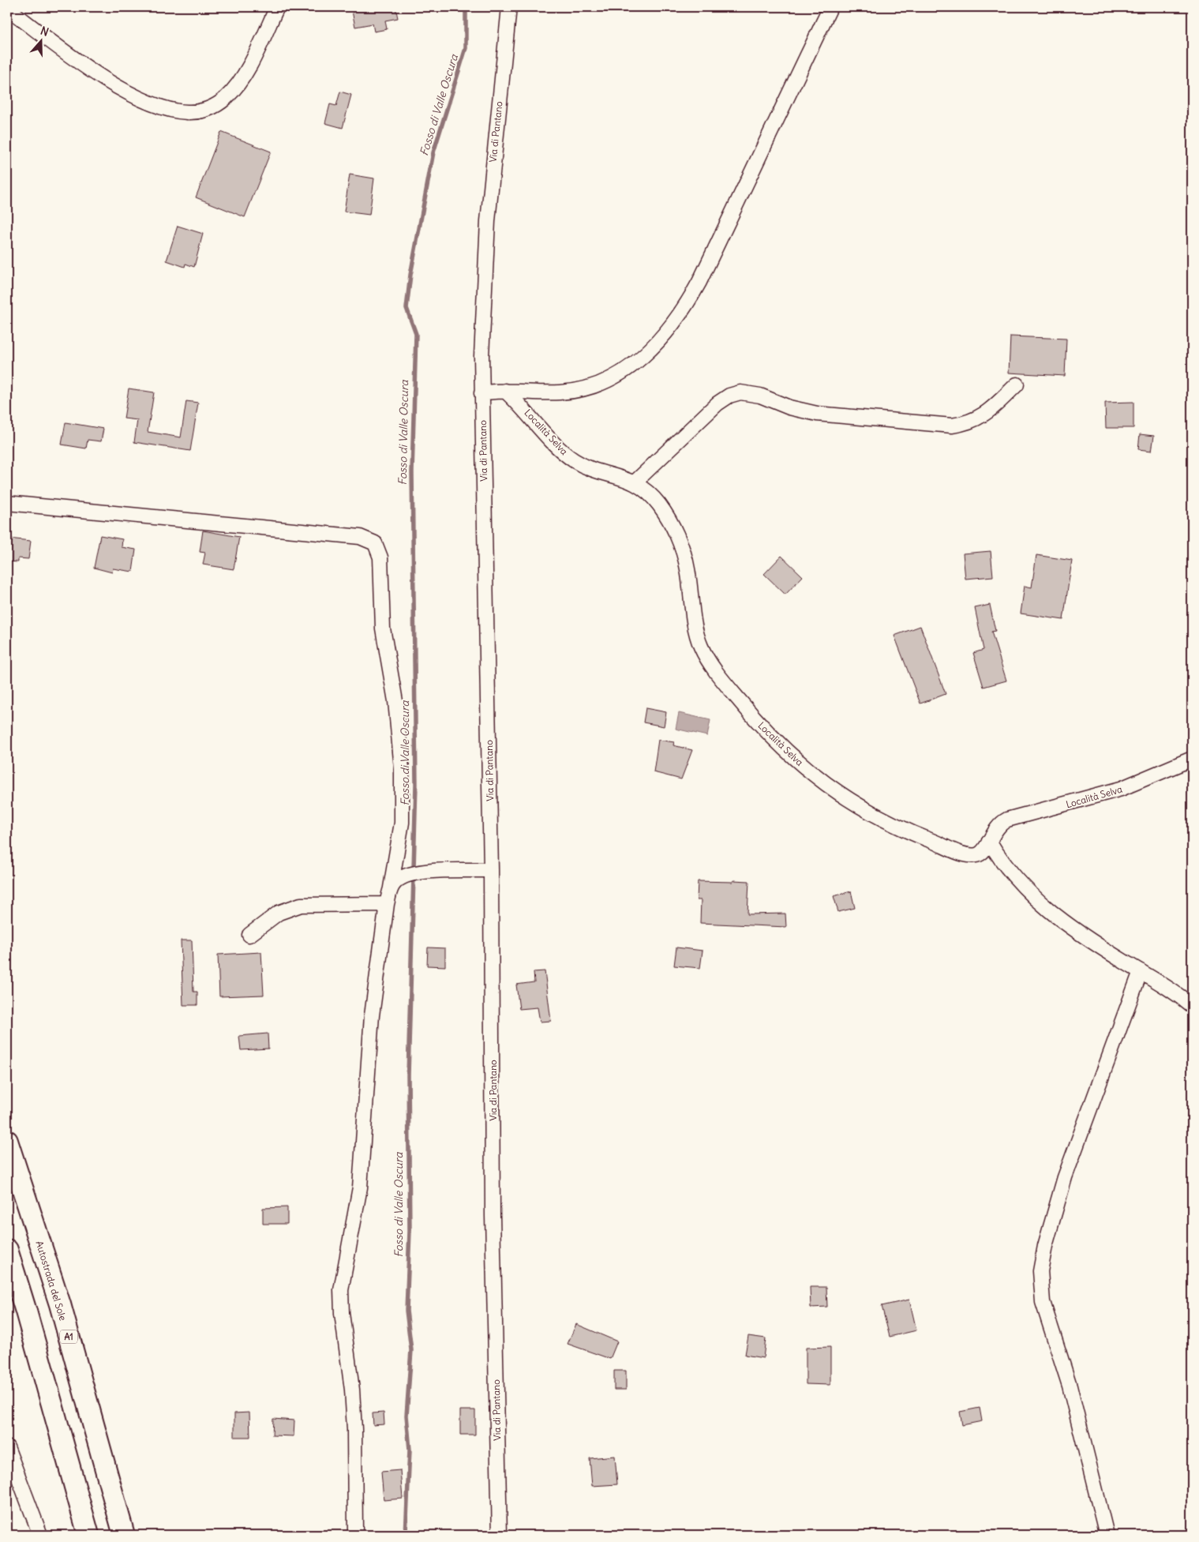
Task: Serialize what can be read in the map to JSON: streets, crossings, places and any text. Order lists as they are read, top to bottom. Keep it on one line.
{"streets":{"highway":["Autostrada del Sole","A1"],"street":["Via di Pantano","Località Selva"]},"water":["Fosso di Valle Oscura"],"north":"top"}
